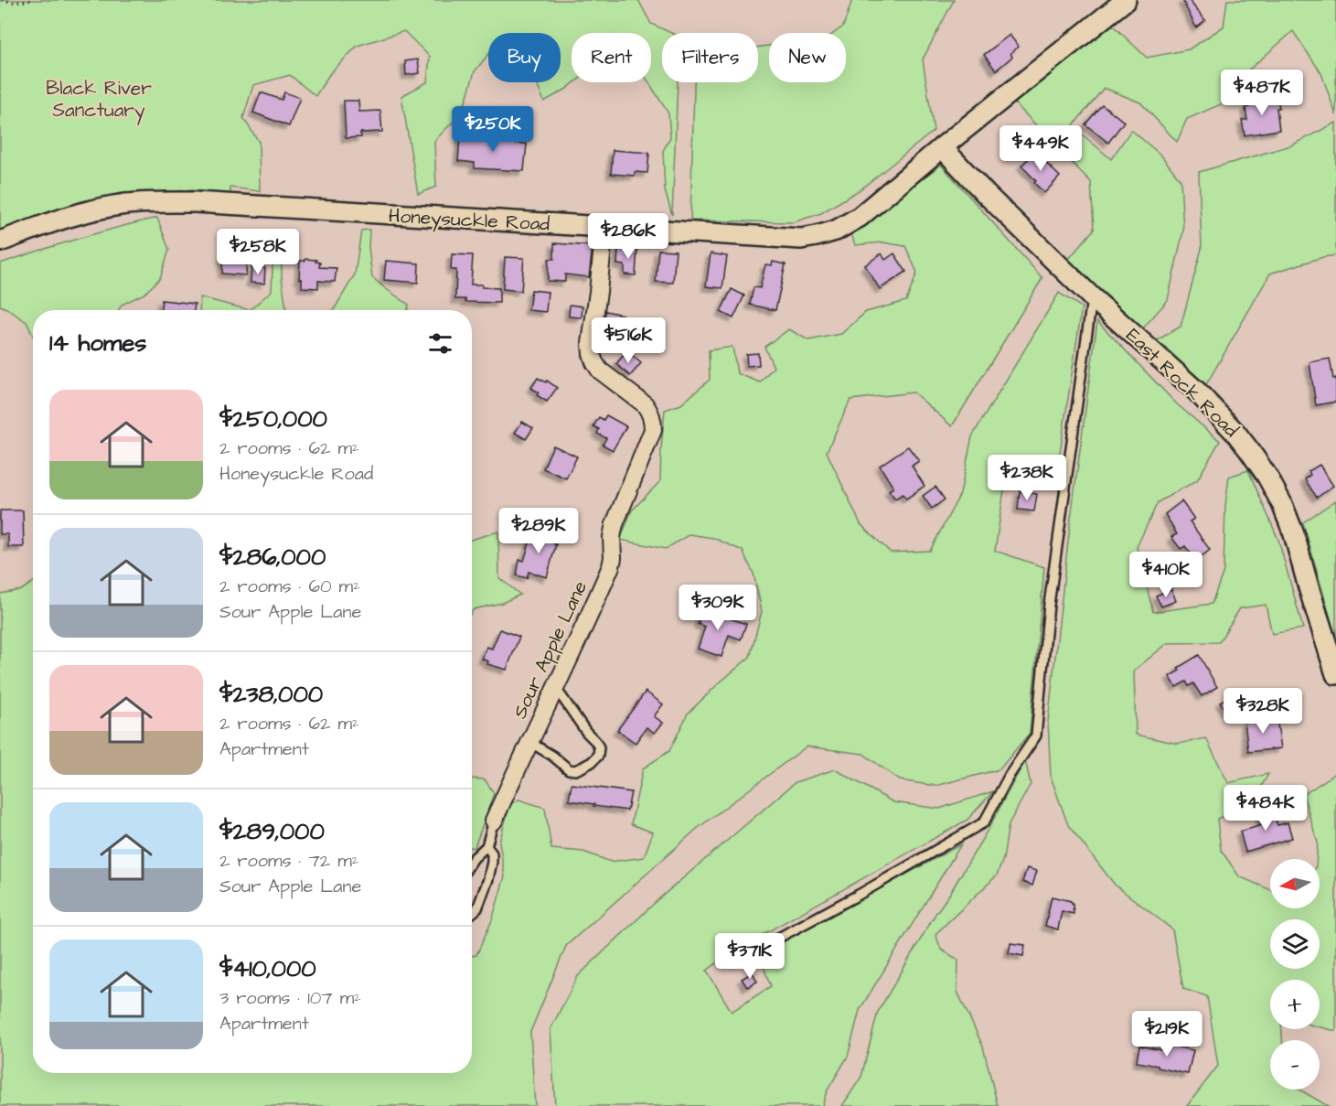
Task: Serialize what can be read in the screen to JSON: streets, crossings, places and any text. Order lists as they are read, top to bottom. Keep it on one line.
{"streets":{"street":["Honeysuckle Road","East Rock Road","Sour Apple Lane"]},"crossings":[["Honeysuckle Road","East Rock Road"],["Honeysuckle Road","Sour Apple Lane"]],"parks":["Black River Sanctuary"],"north":"left","page":{"chip":["Buy","Rent","Filters","New"],"price":["$487K","$250K","$449K","$286K","$258K","$516K","$238K","$289K","$410K","$309K","$328K","$484K","$371K","$219K"],"heading":"14 homes","list":[{"name":"$250,000","note":"2 rooms · 62 m² · Honeysuckle Road"},{"name":"$286,000","note":"2 rooms · 60 m² · Sour Apple Lane"},{"name":"$238,000","note":"2 rooms · 62 m² · Apartment"},{"name":"$289,000","note":"2 rooms · 72 m² · Sour Apple Lane"},{"name":"$410,000","note":"3 rooms · 107 m² · Apartment"}],"map_buttons":["+","−"]}}
